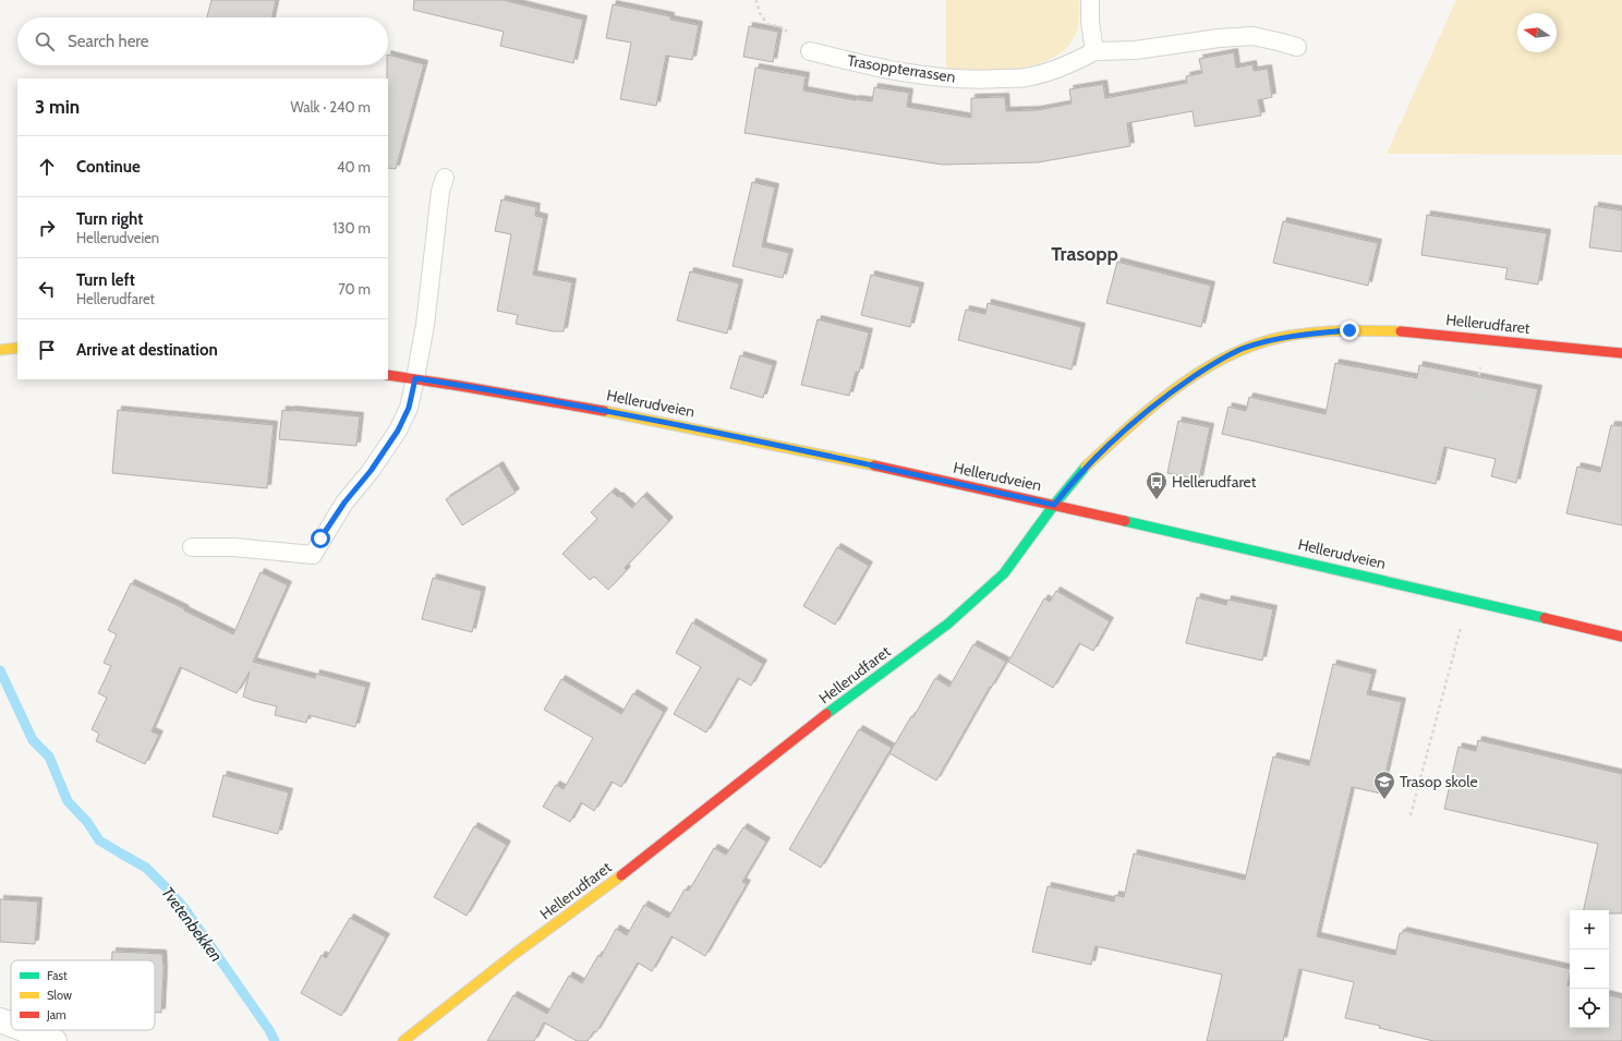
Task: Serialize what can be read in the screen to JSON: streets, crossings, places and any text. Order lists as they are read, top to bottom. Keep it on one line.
{"streets":{"street":["Hellerudfaret","Hellerudveien"],"lane":["Trasoppterrassen"]},"crossings":[["Hellerudfaret","Hellerudveien"]],"districts":["Trasopp"],"water":["Tvetenbekken"],"places":{"bus stop":["Hellerudfaret"],"school or university":["Trasop skole"]},"legend":["Fast","Slow","Jam"],"north":"left","page":{"search":"Search here","heading":["3 min","Walk · 240 m"],"list":[["Continue","40 m"],["Turn right","Hellerudveien","130 m"],["Turn left","Hellerudfaret","70 m"],"Arrive at destination"],"map_buttons":["+","−"]}}
